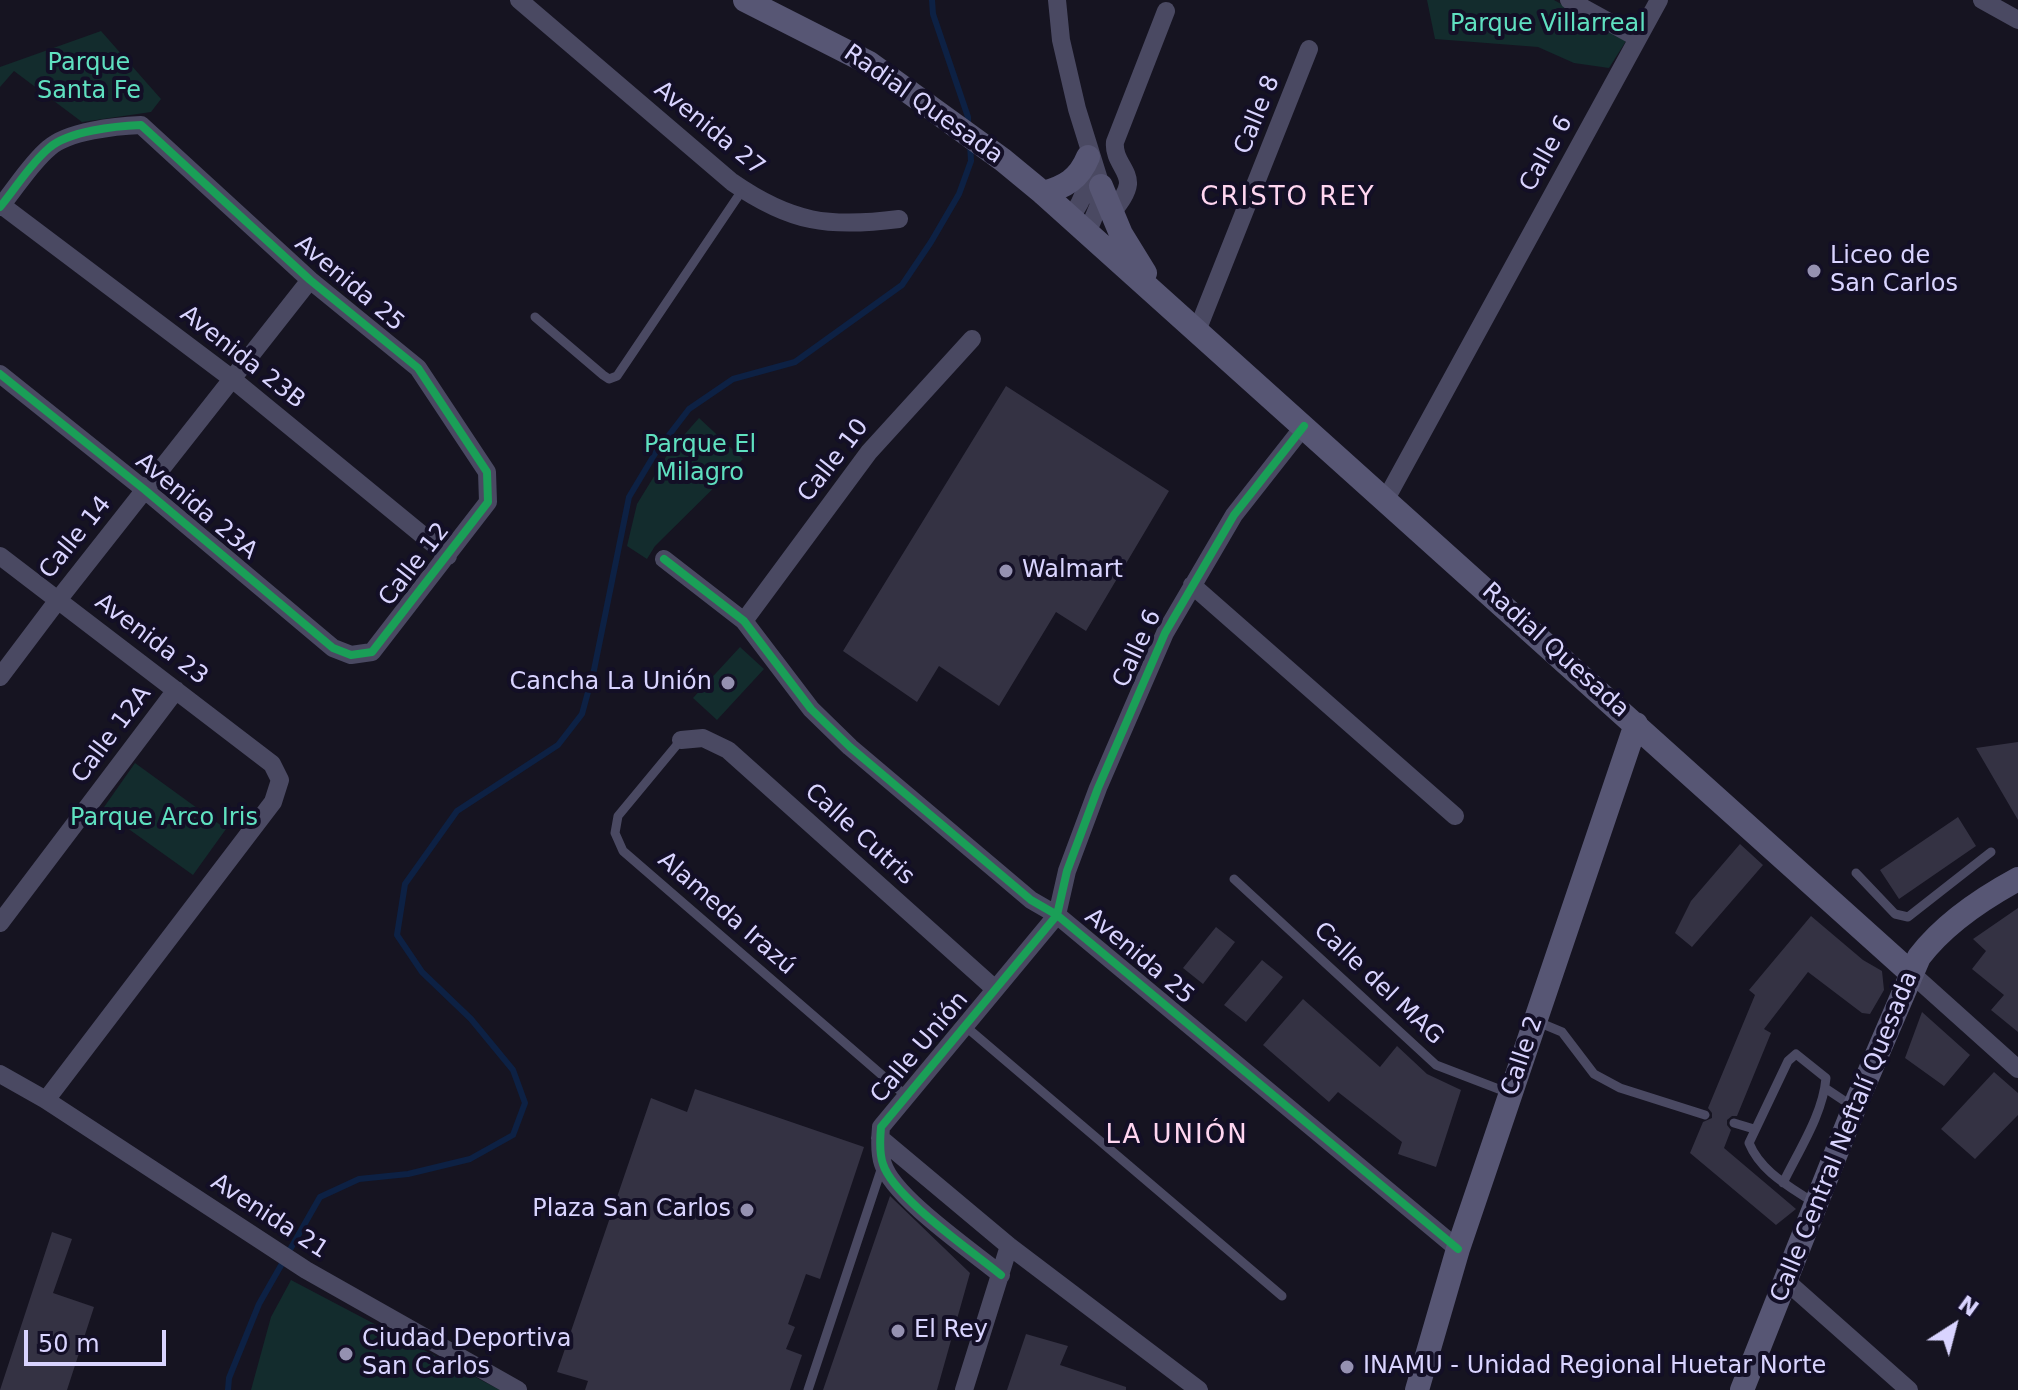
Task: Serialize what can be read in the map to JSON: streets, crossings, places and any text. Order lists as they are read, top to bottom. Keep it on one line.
{"streets":{"main road":["Radial Quesada","Calle 2","Calle Central Neftalí Quesada"],"street":["Calle 8","Avenida 27","Calle 6","Avenida 25","Avenida 23B","Calle 10","Avenida 23A","Calle 14","Calle 12","Avenida 23","Calle 12A","Calle Cutris","Calle Unión","Avenida 21"],"lane":["Alameda Irazú","Calle del MAG"]},"crossings":[["Radial Quesada","Calle 8"],["Radial Quesada","Calle 6"],["Radial Quesada","Calle 2"],["Radial Quesada","Calle Central Neftalí Quesada"],["Calle 6","Avenida 25"],["Calle 6","Calle Unión"],["Avenida 25","Avenida 23B"],["Avenida 25","Calle 10"],["Avenida 25","Calle 14"],["Avenida 25","Calle 12"],["Avenida 25","Calle Unión"],["Avenida 25","Calle 2"],["Avenida 23B","Calle 14"],["Avenida 23B","Calle 12"],["Avenida 23A","Calle 14"],["Avenida 23A","Calle 12"],["Calle 14","Avenida 23"],["Avenida 23","Calle 12A"],["Avenida 23","Avenida 21"],["Calle Cutris","Alameda Irazú"],["Calle Cutris","Calle Unión"],["Alameda Irazú","Calle Unión"],["Calle del MAG","Calle 2"]],"districts":["CRISTO REY","LA UNIÓN"],"parks":["Parque Villarreal","Parque Santa Fe","Parque El Milagro","Parque Arco Iris"],"places":["Liceo de San Carlos","Walmart","Cancha La Unión","Plaza San Carlos","El Rey","Ciudad Deportiva San Carlos","INAMU - Unidad Regional Huetar Norte"],"scale_bar":"50 m","north":"top right"}
